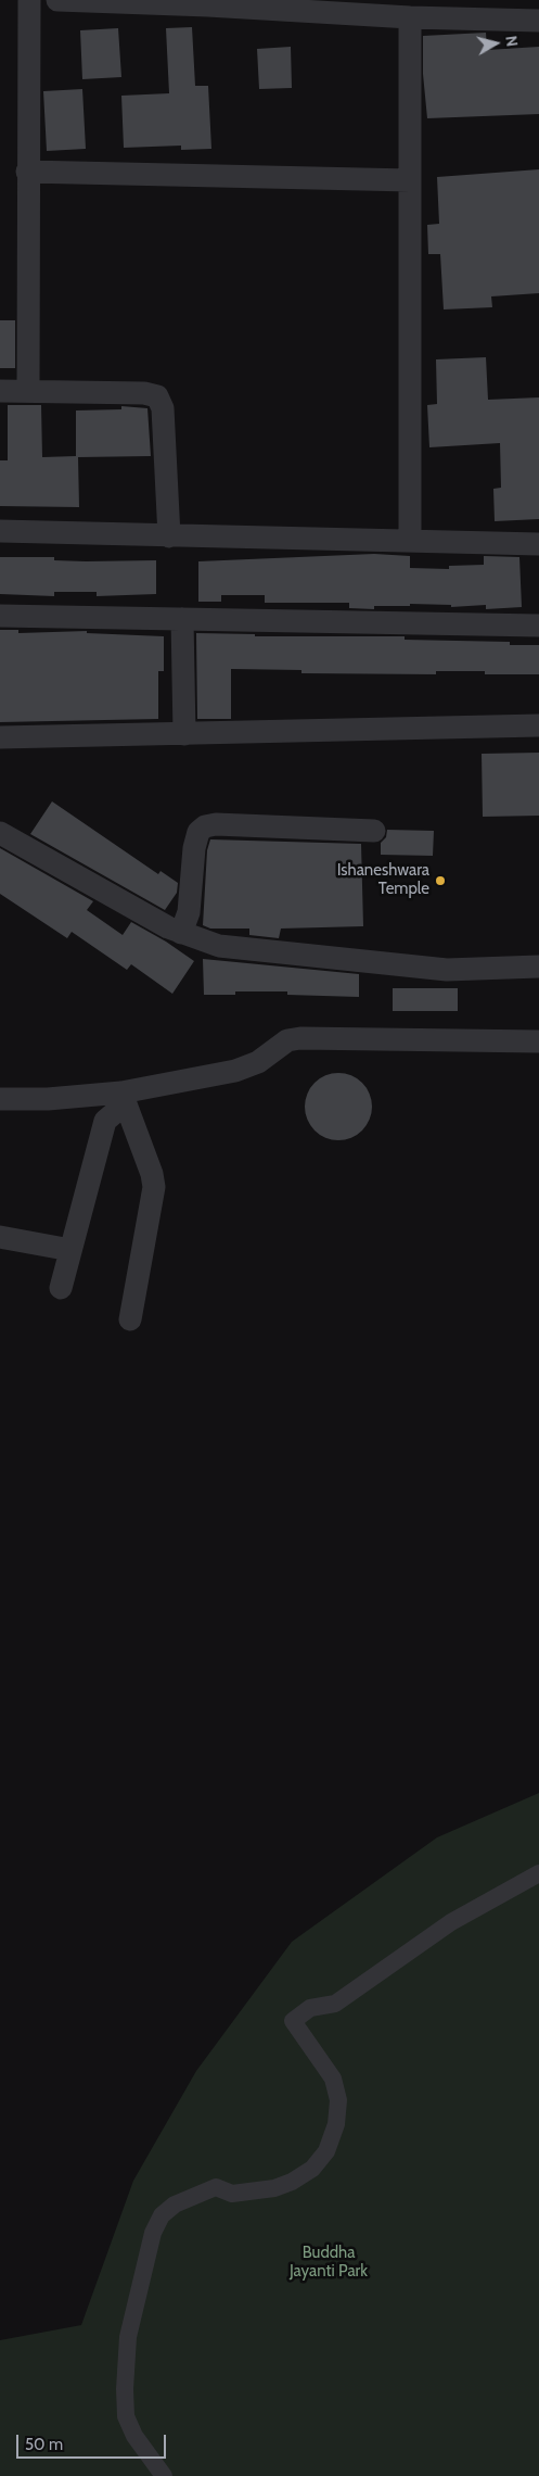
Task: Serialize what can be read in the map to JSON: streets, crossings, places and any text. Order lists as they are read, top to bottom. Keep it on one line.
{"parks":["Buddha Jayanti Park"],"places":["Ishaneshwara Temple"],"scale_bar":"50 m","north":"right"}
